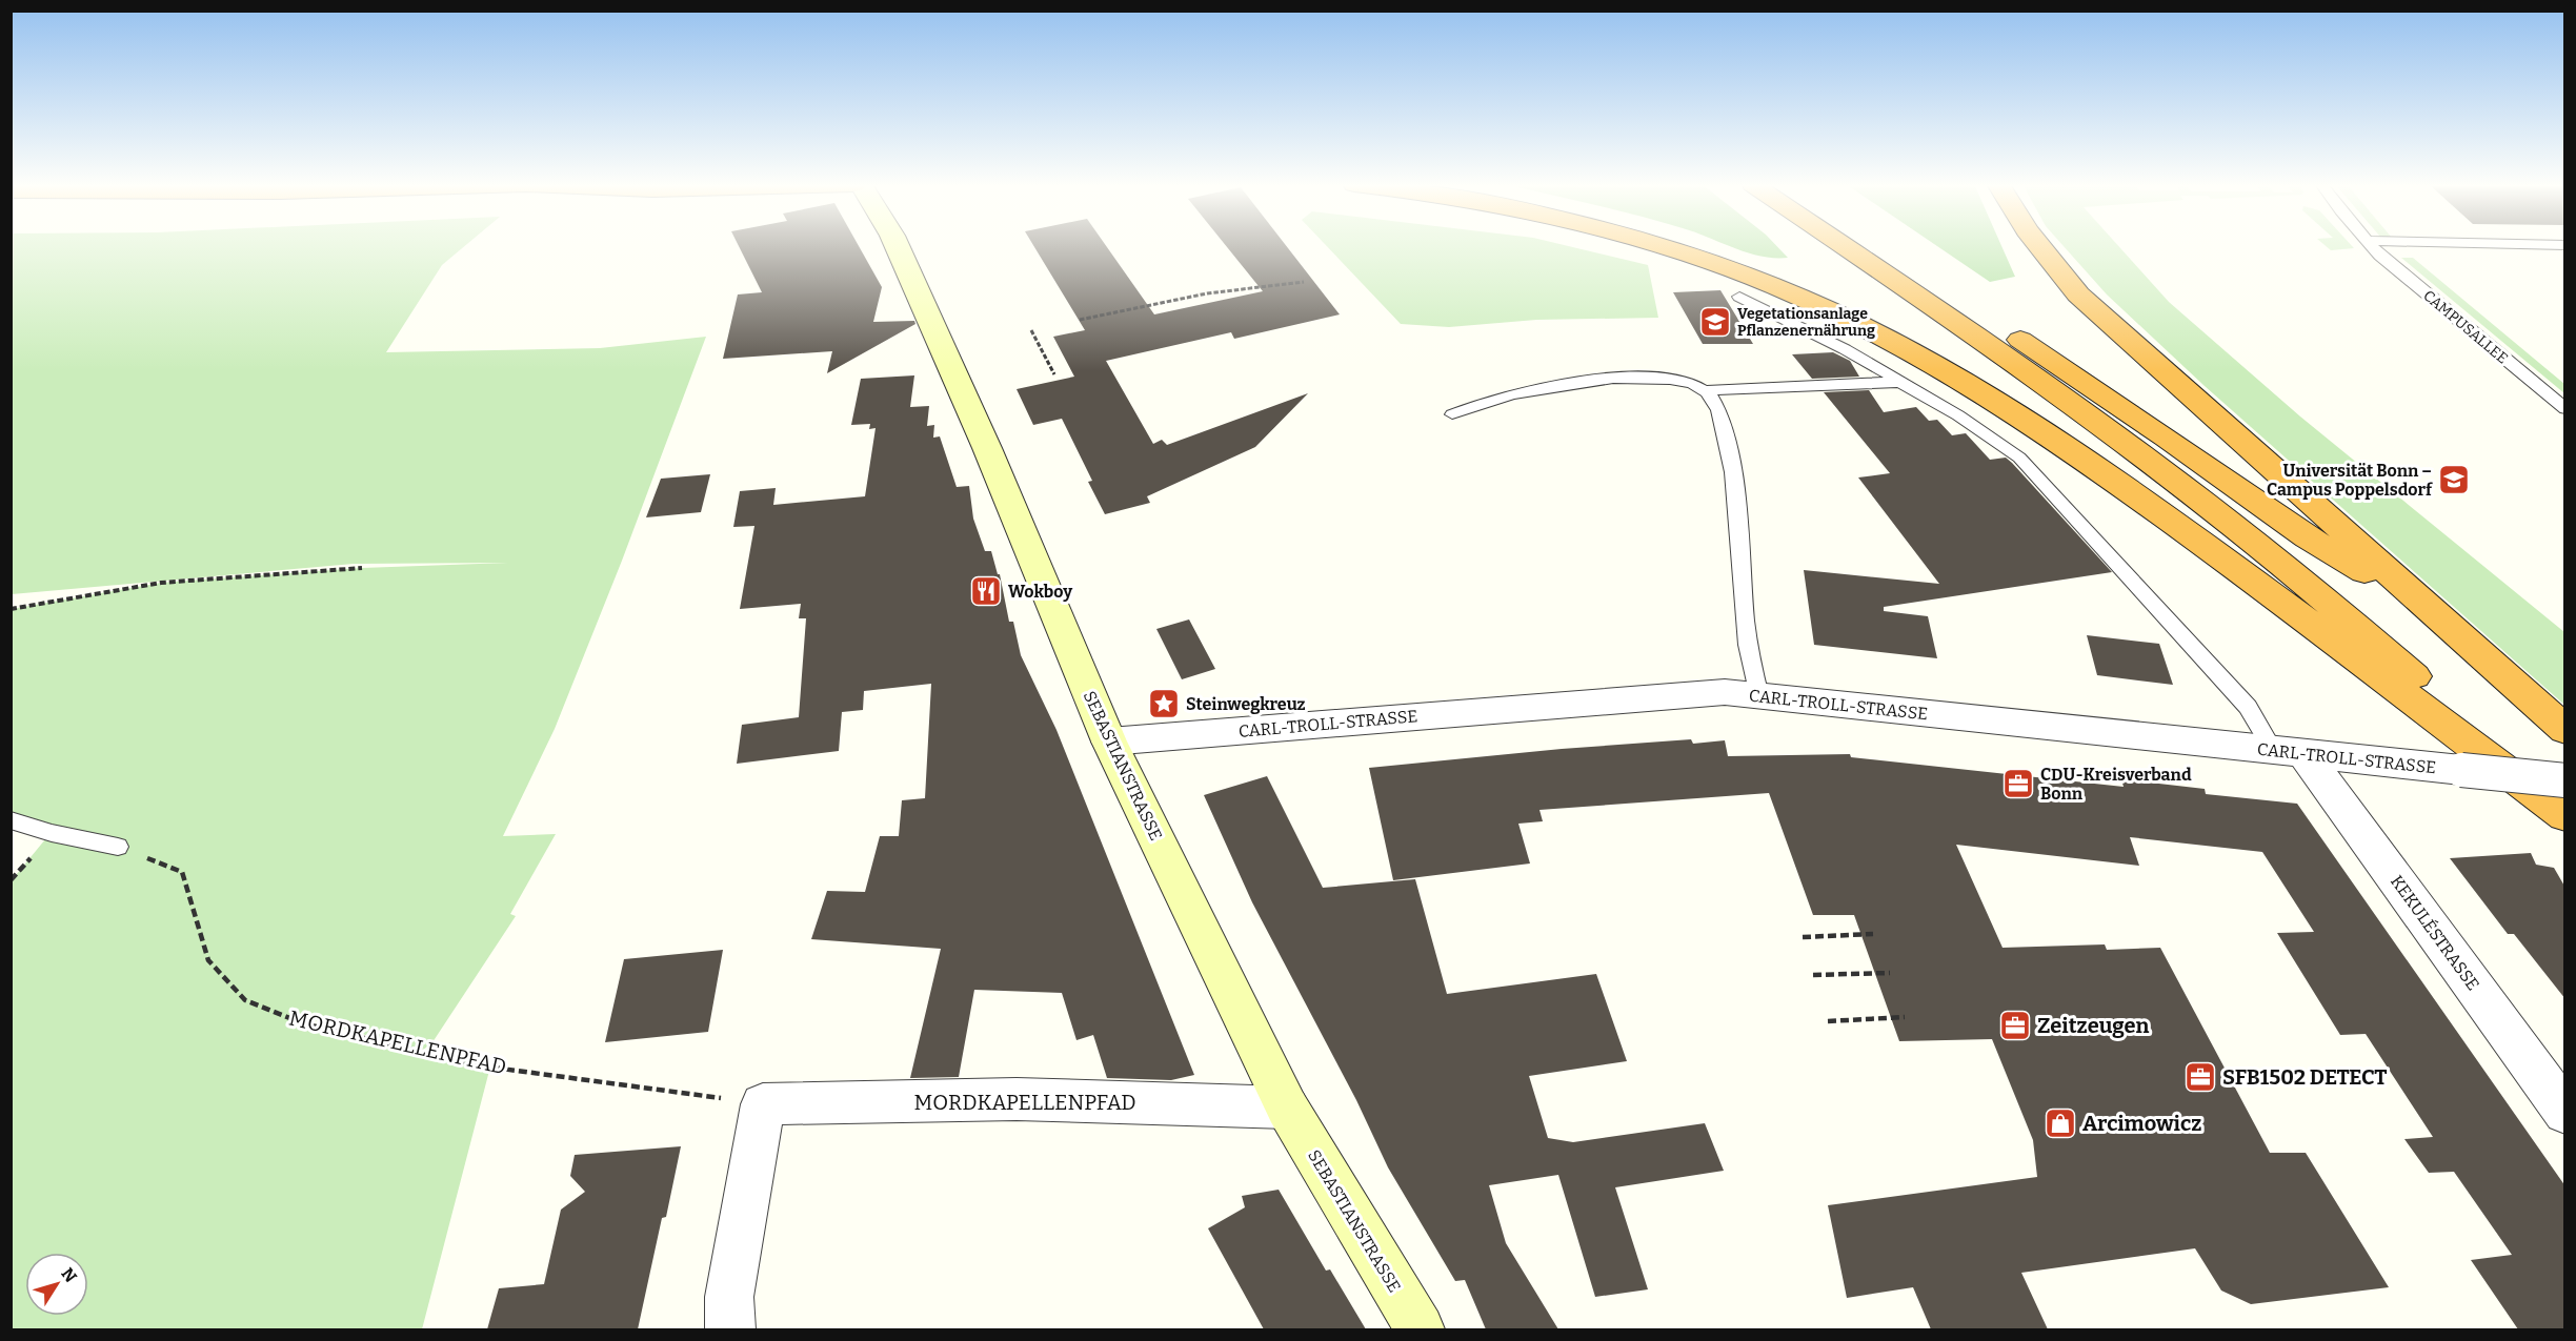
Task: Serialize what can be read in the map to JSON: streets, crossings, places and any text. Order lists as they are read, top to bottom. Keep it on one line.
{"streets":{"street":["CARL-TROLL-STRASSE","SEBASTIANSTRASSE","KEKULÉSTRASSE","MORDKAPELLENPFAD"],"lane":["CAMPUSALLEE"]},"crossings":[["CARL-TROLL-STRASSE","SEBASTIANSTRASSE"],["CARL-TROLL-STRASSE","KEKULÉSTRASSE"],["SEBASTIANSTRASSE","MORDKAPELLENPFAD"]],"places":{"school or university":["Vegetationsanlage Pflanzenernährung","Universität Bonn – Campus Poppelsdorf"],"restaurant":["Wokboy"],"place":["Steinwegkreuz"],"office":["CDU-Kreisverband Bonn","Zeitzeugen","SFB1502 DETECT"],"shop":["Arcimowicz"]},"north":"top right"}
